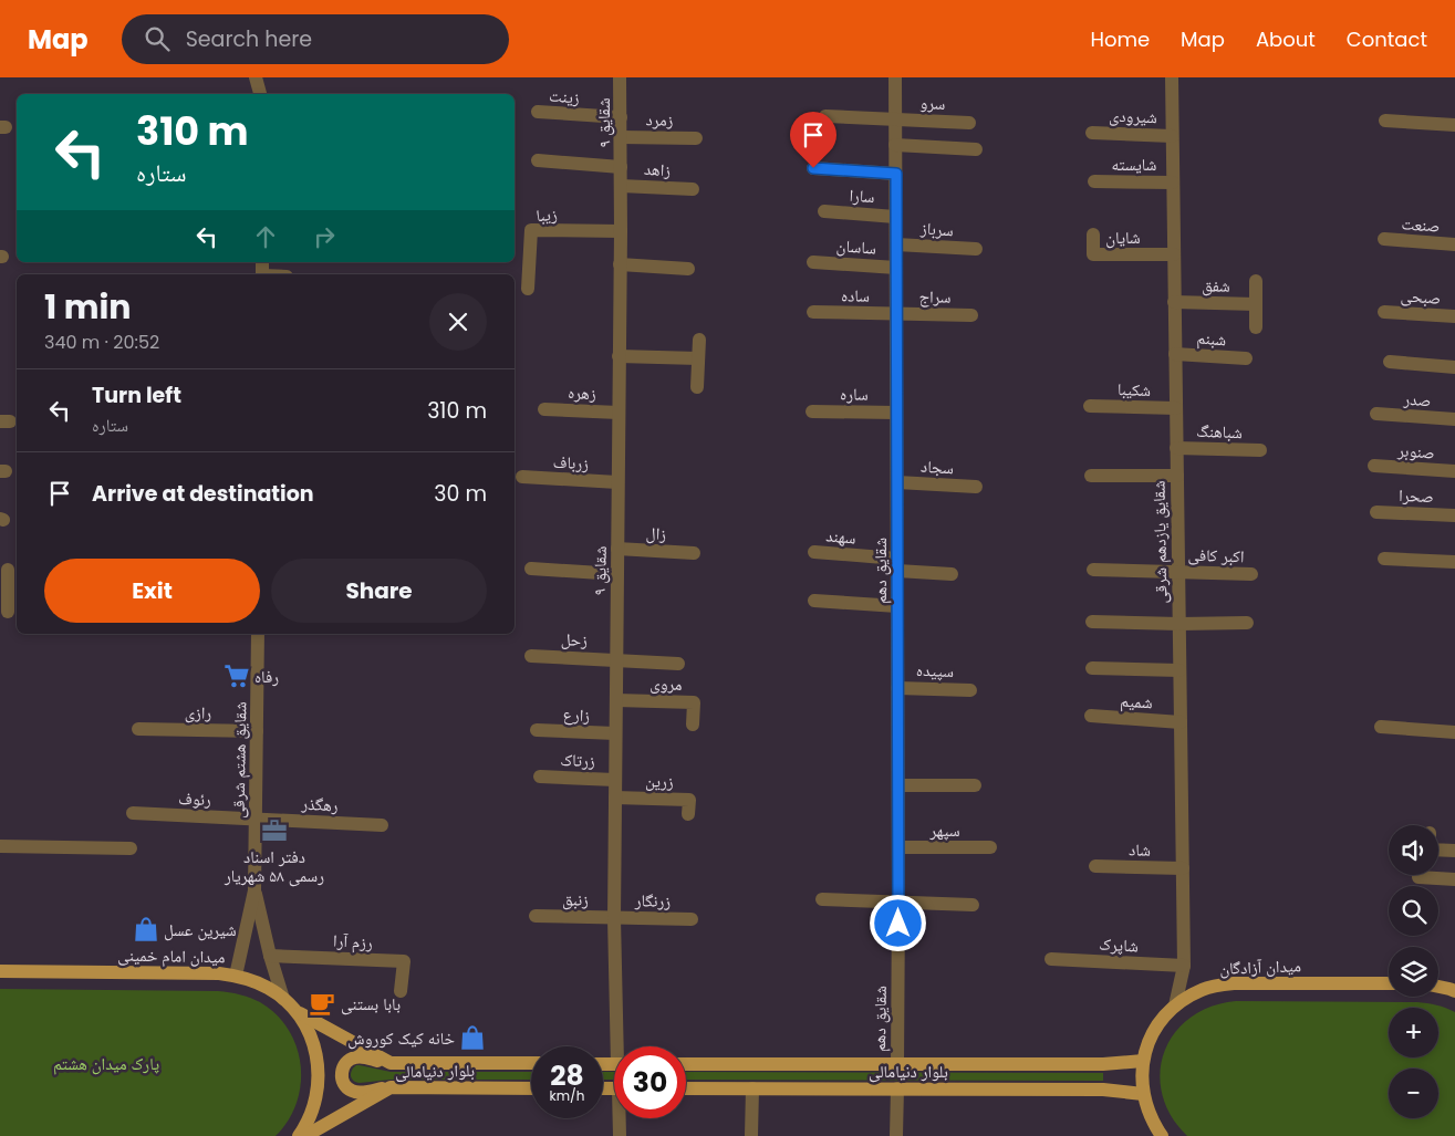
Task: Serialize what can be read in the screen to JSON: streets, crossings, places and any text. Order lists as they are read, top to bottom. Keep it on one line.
{"streets":{"main road":["میدان امام خمینی","میدان آزادگان","بلوار دنیامالی"],"street":["زینت","سرو","شیرودی","زمرد","شقایق ۹","شایسته","زاهد","سارا","زیبا","صنعت","سرباز","شایان","ساسان","شفق","ساده","سراج","صبحی","شبنم","شکیبا","زهره","ساره","صدر","شباهنگ","صنوبر","زرباف","سجاد","صحرا","زال","سهند","شقایق یازدهم شرقی","اکبر کافی","شقایق دهم","زحل","سپیده","مروی","شمیم","رازی","زارع","شقایق هشتم شرقی","زرتاک","زرین","رئوف","رهگذر","سپهر","شاد","زنبق","زرنگار","رزم آرا","شاپرک"]},"crossings":[["زینت","شقایق ۹"],["سرو","شقایق دهم"],["شیرودی","شقایق یازدهم شرقی"],["زمرد","شقایق ۹"],["شقایق ۹","زاهد"],["شقایق ۹","زیبا"],["شقایق ۹","زهره"],["شقایق ۹","زرباف"],["شقایق ۹","زال"],["شقایق ۹","زحل"],["شقایق ۹","مروی"],["شقایق ۹","زارع"],["شقایق ۹","زرتاک"],["شقایق ۹","زرین"],["شقایق ۹","زنبق"],["شقایق ۹","زرنگار"],["شایسته","شقایق یازدهم شرقی"],["سارا","شقایق دهم"],["سرباز","شقایق دهم"],["شایان","شقایق یازدهم شرقی"],["ساسان","شقایق دهم"],["شفق","شقایق یازدهم شرقی"],["ساده","سراج"],["ساده","شقایق دهم"],["سراج","شقایق دهم"],["شبنم","شقایق یازدهم شرقی"],["شکیبا","شقایق یازدهم شرقی"],["ساره","شقایق دهم"],["شباهنگ","شقایق یازدهم شرقی"],["سجاد","شقایق دهم"],["سهند","شقایق دهم"],["شقایق یازدهم شرقی","اکبر کافی"],["شقایق یازدهم شرقی","شمیم"],["شقایق یازدهم شرقی","شاد"],["شقایق یازدهم شرقی","شاپرک"],["شقایق یازدهم شرقی","میدان آزادگان"],["شقایق دهم","سپیده"],["شقایق دهم","سپهر"],["شقایق دهم","بلوار دنیامالی"],["رازی","شقایق هشتم شرقی"],["شقایق هشتم شرقی","رئوف"],["شقایق هشتم شرقی","رهگذر"],["شقایق هشتم شرقی","رزم آرا"],["شقایق هشتم شرقی","میدان امام خمینی"],["رئوف","رهگذر"],["زنبق","زرنگار"],["میدان امام خمینی","بلوار دنیامالی"],["میدان آزادگان","بلوار دنیامالی"]],"parks":["پارک میدان هشتم"],"places":{"supermarket":["رفاه"],"office":["دفتر اسناد رسمی ۵۸ شهریار"],"shop":["شیرین عسل","خانه کیک کوروش"],"cafe":["بابا بستنی"]},"page":{"header":"Map","search":"Search here","nav":["Home","Map","About","Contact"],"turn":["310 m","ستاره"],"heading":["1 min","340 m · 20:52"],"list":[{"name":"Turn left","note":"ستاره","value":"310 m"},{"name":"Arrive at destination","value":"30 m"}],"buttons":["Exit","Share"],"map_buttons":["+","−"],"speed":"28 km/h","limit":"30"}}
